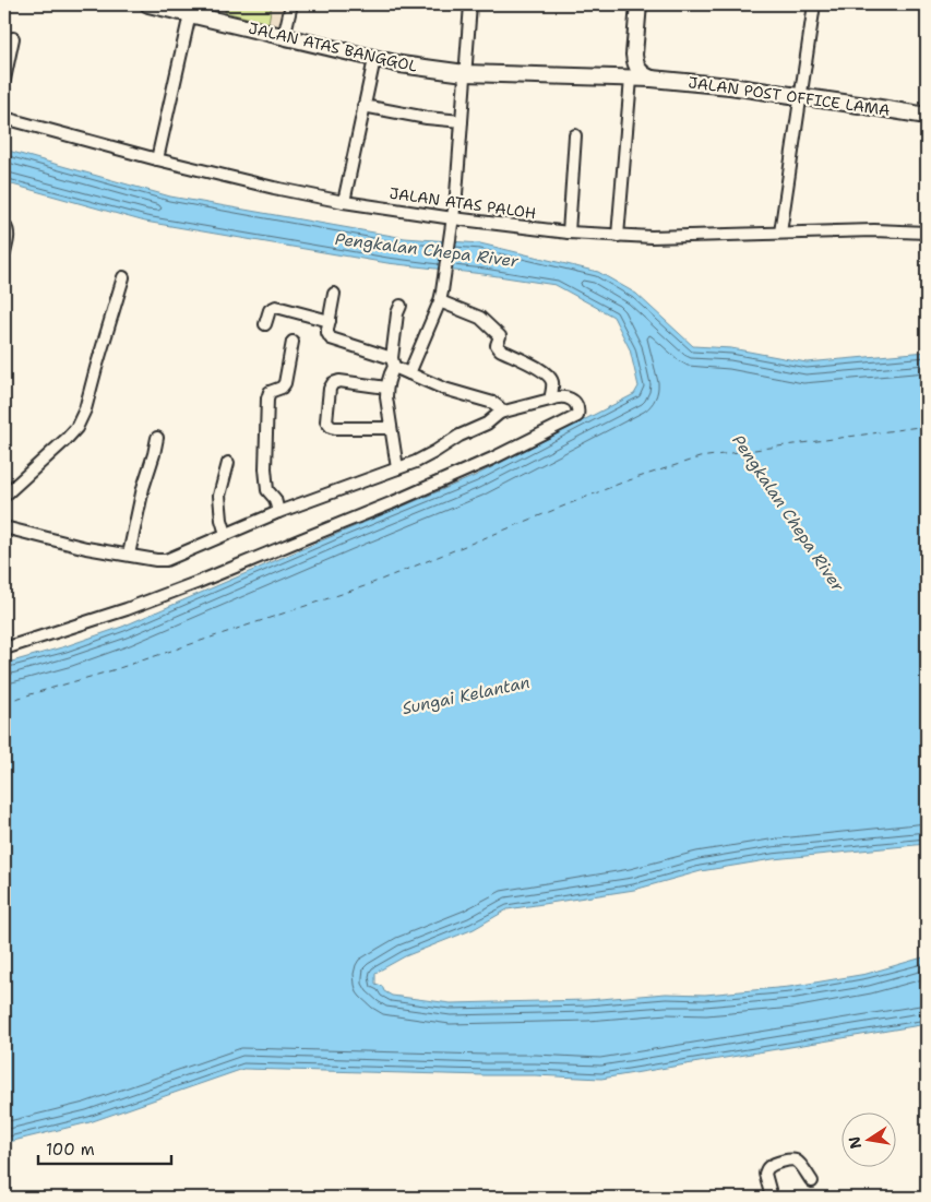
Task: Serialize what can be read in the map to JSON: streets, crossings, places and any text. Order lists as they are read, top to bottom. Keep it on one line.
{"streets":{"main road":["JALAN ATAS BANGGOL","JALAN POST OFFICE LAMA"],"street":["JALAN ATAS PALOH"]},"crossings":[["JALAN ATAS BANGGOL","JALAN POST OFFICE LAMA"]],"water":["Pengkalan Chepa River","Sungai Kelantan"],"scale_bar":"100 m","north":"left"}
